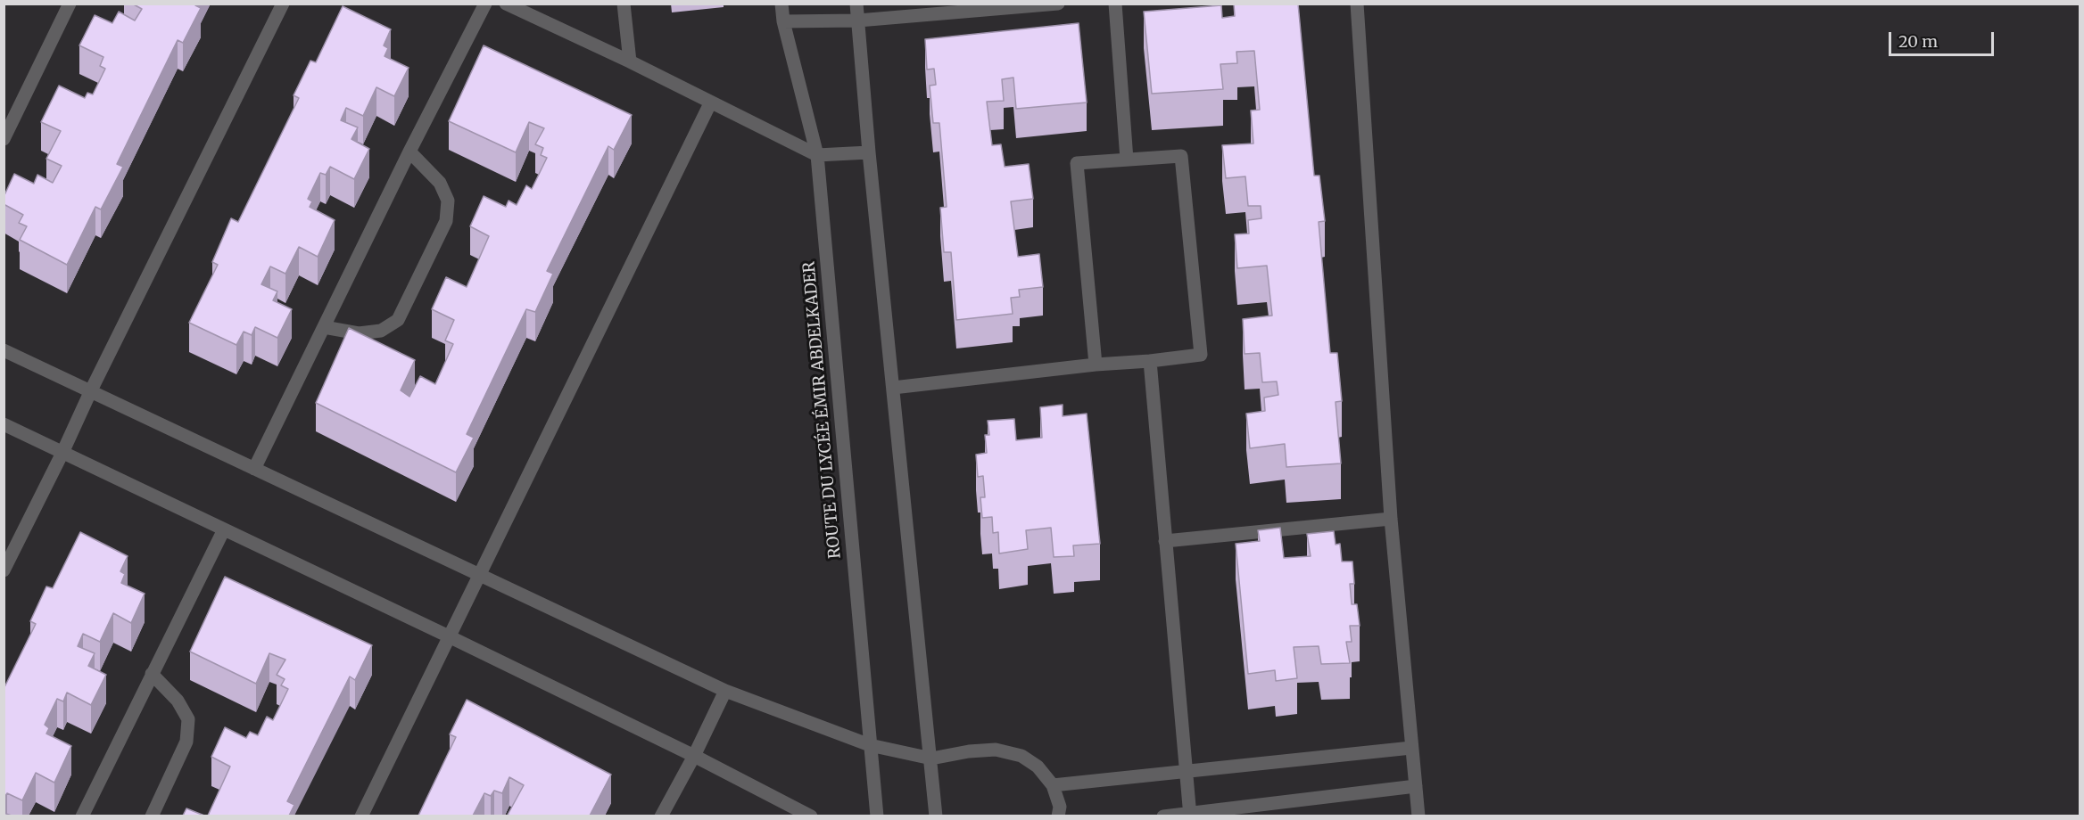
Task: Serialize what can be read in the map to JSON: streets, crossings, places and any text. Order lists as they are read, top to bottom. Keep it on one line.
{"streets":{"street":["ROUTE DU LYCÉE ÉMIR ABDELKADER"]},"scale_bar":"20 m"}
